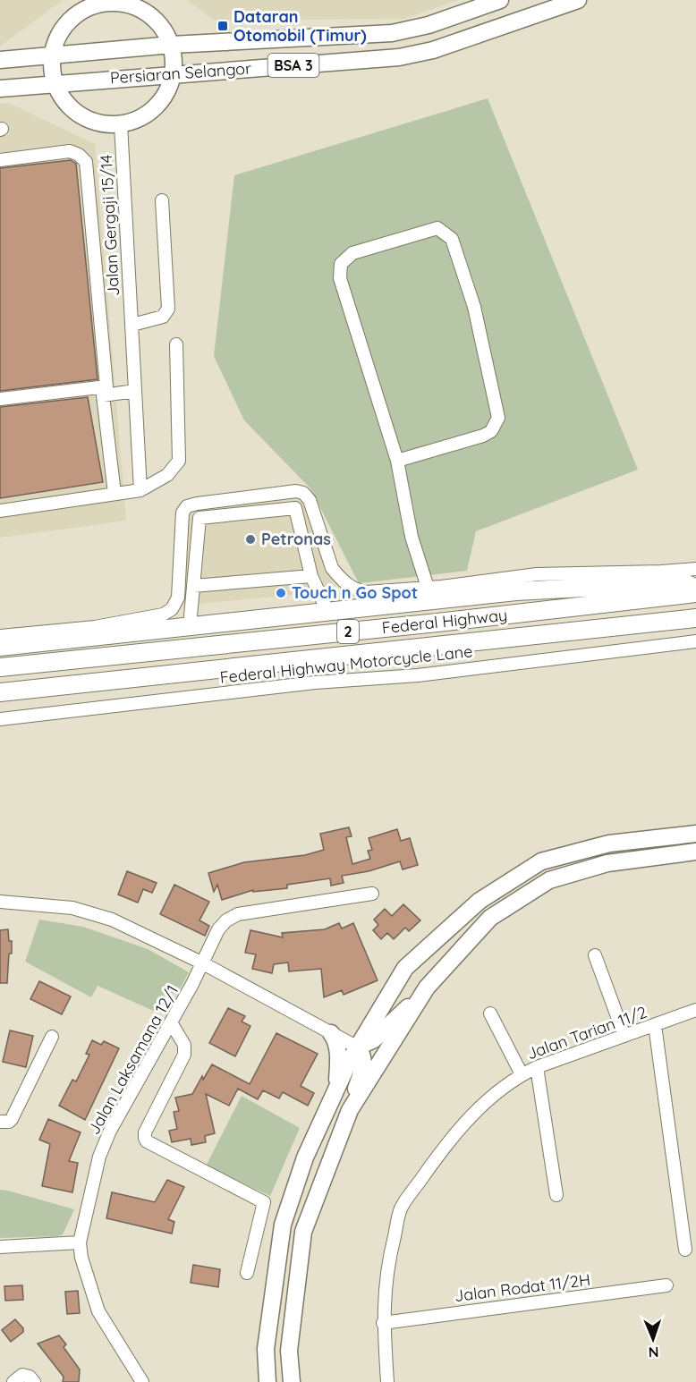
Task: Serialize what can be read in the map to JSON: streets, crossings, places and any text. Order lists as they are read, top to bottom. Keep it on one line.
{"streets":{"highway":["Federal Highway","2"],"main road":["BSA 3","Persiaran Selangor"],"street":["Jalan Gergaji 15/14","Federal Highway Motorcycle Lane","Jalan Tarian 11/2","Jalan Laksamana 12/1","Jalan Rodat 11/2H"]},"crossings":[["Jalan Tarian 11/2","Jalan Rodat 11/2H"]],"places":{"transit":["Dataran Otomobil (Timur)"],"other":["Petronas","Touch n Go Spot"]},"north":"bottom"}
